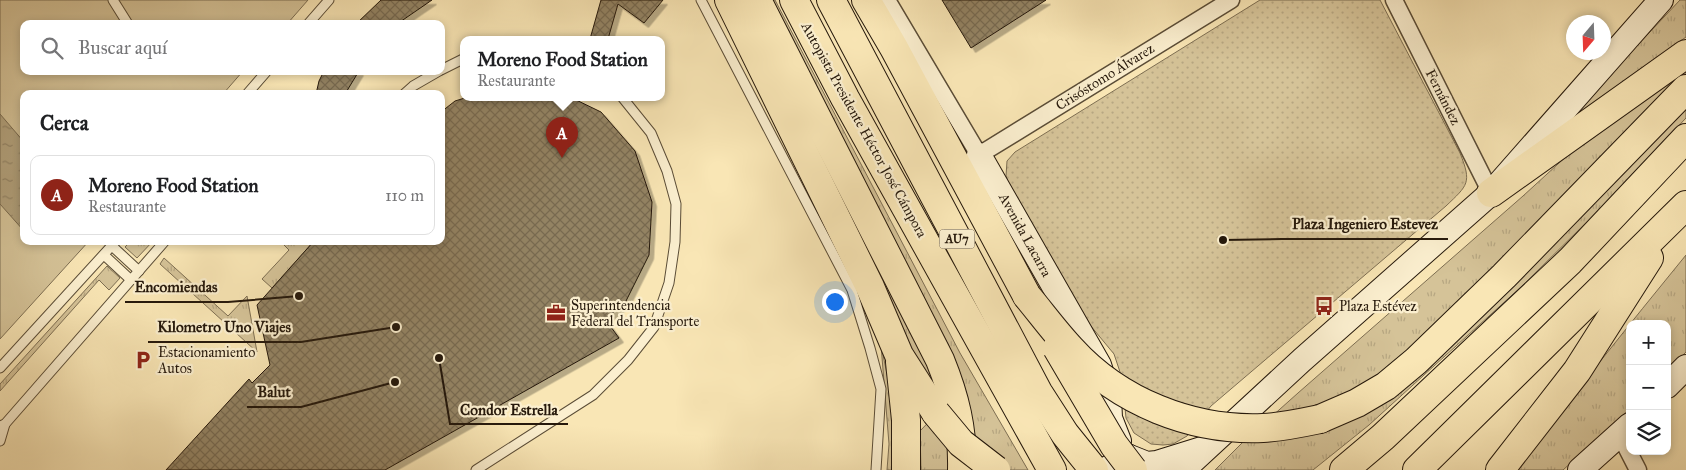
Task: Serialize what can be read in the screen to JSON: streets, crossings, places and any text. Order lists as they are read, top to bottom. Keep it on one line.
{"streets":{"highway":["Autopista Presidente Héctor José Cámpora","AU7"],"street":["Crisóstomo Álvarez","Fernández","Avenida Lacarra"]},"crossings":[["Crisóstomo Álvarez","Avenida Lacarra"]],"places":{"other":["Plaza Ingeniero Estevez","Encomiendas","Kilometro Uno Viajes","Condor Estrella","Balut"],"bus stop":["Plaza Estévez"],"office":["Superintendencia Federal del Transporte"],"parking":["Estacionamiento Autos"]},"north":"bottom","page":{"search":"Buscar aquí","popup":["Moreno Food Station","Restaurante"],"heading":"Cerca","pins":"A","list":[{"mark":"A","name":"Moreno Food Station","note":"Restaurante","value":"110 m"}],"map_buttons":["+","−"]}}
